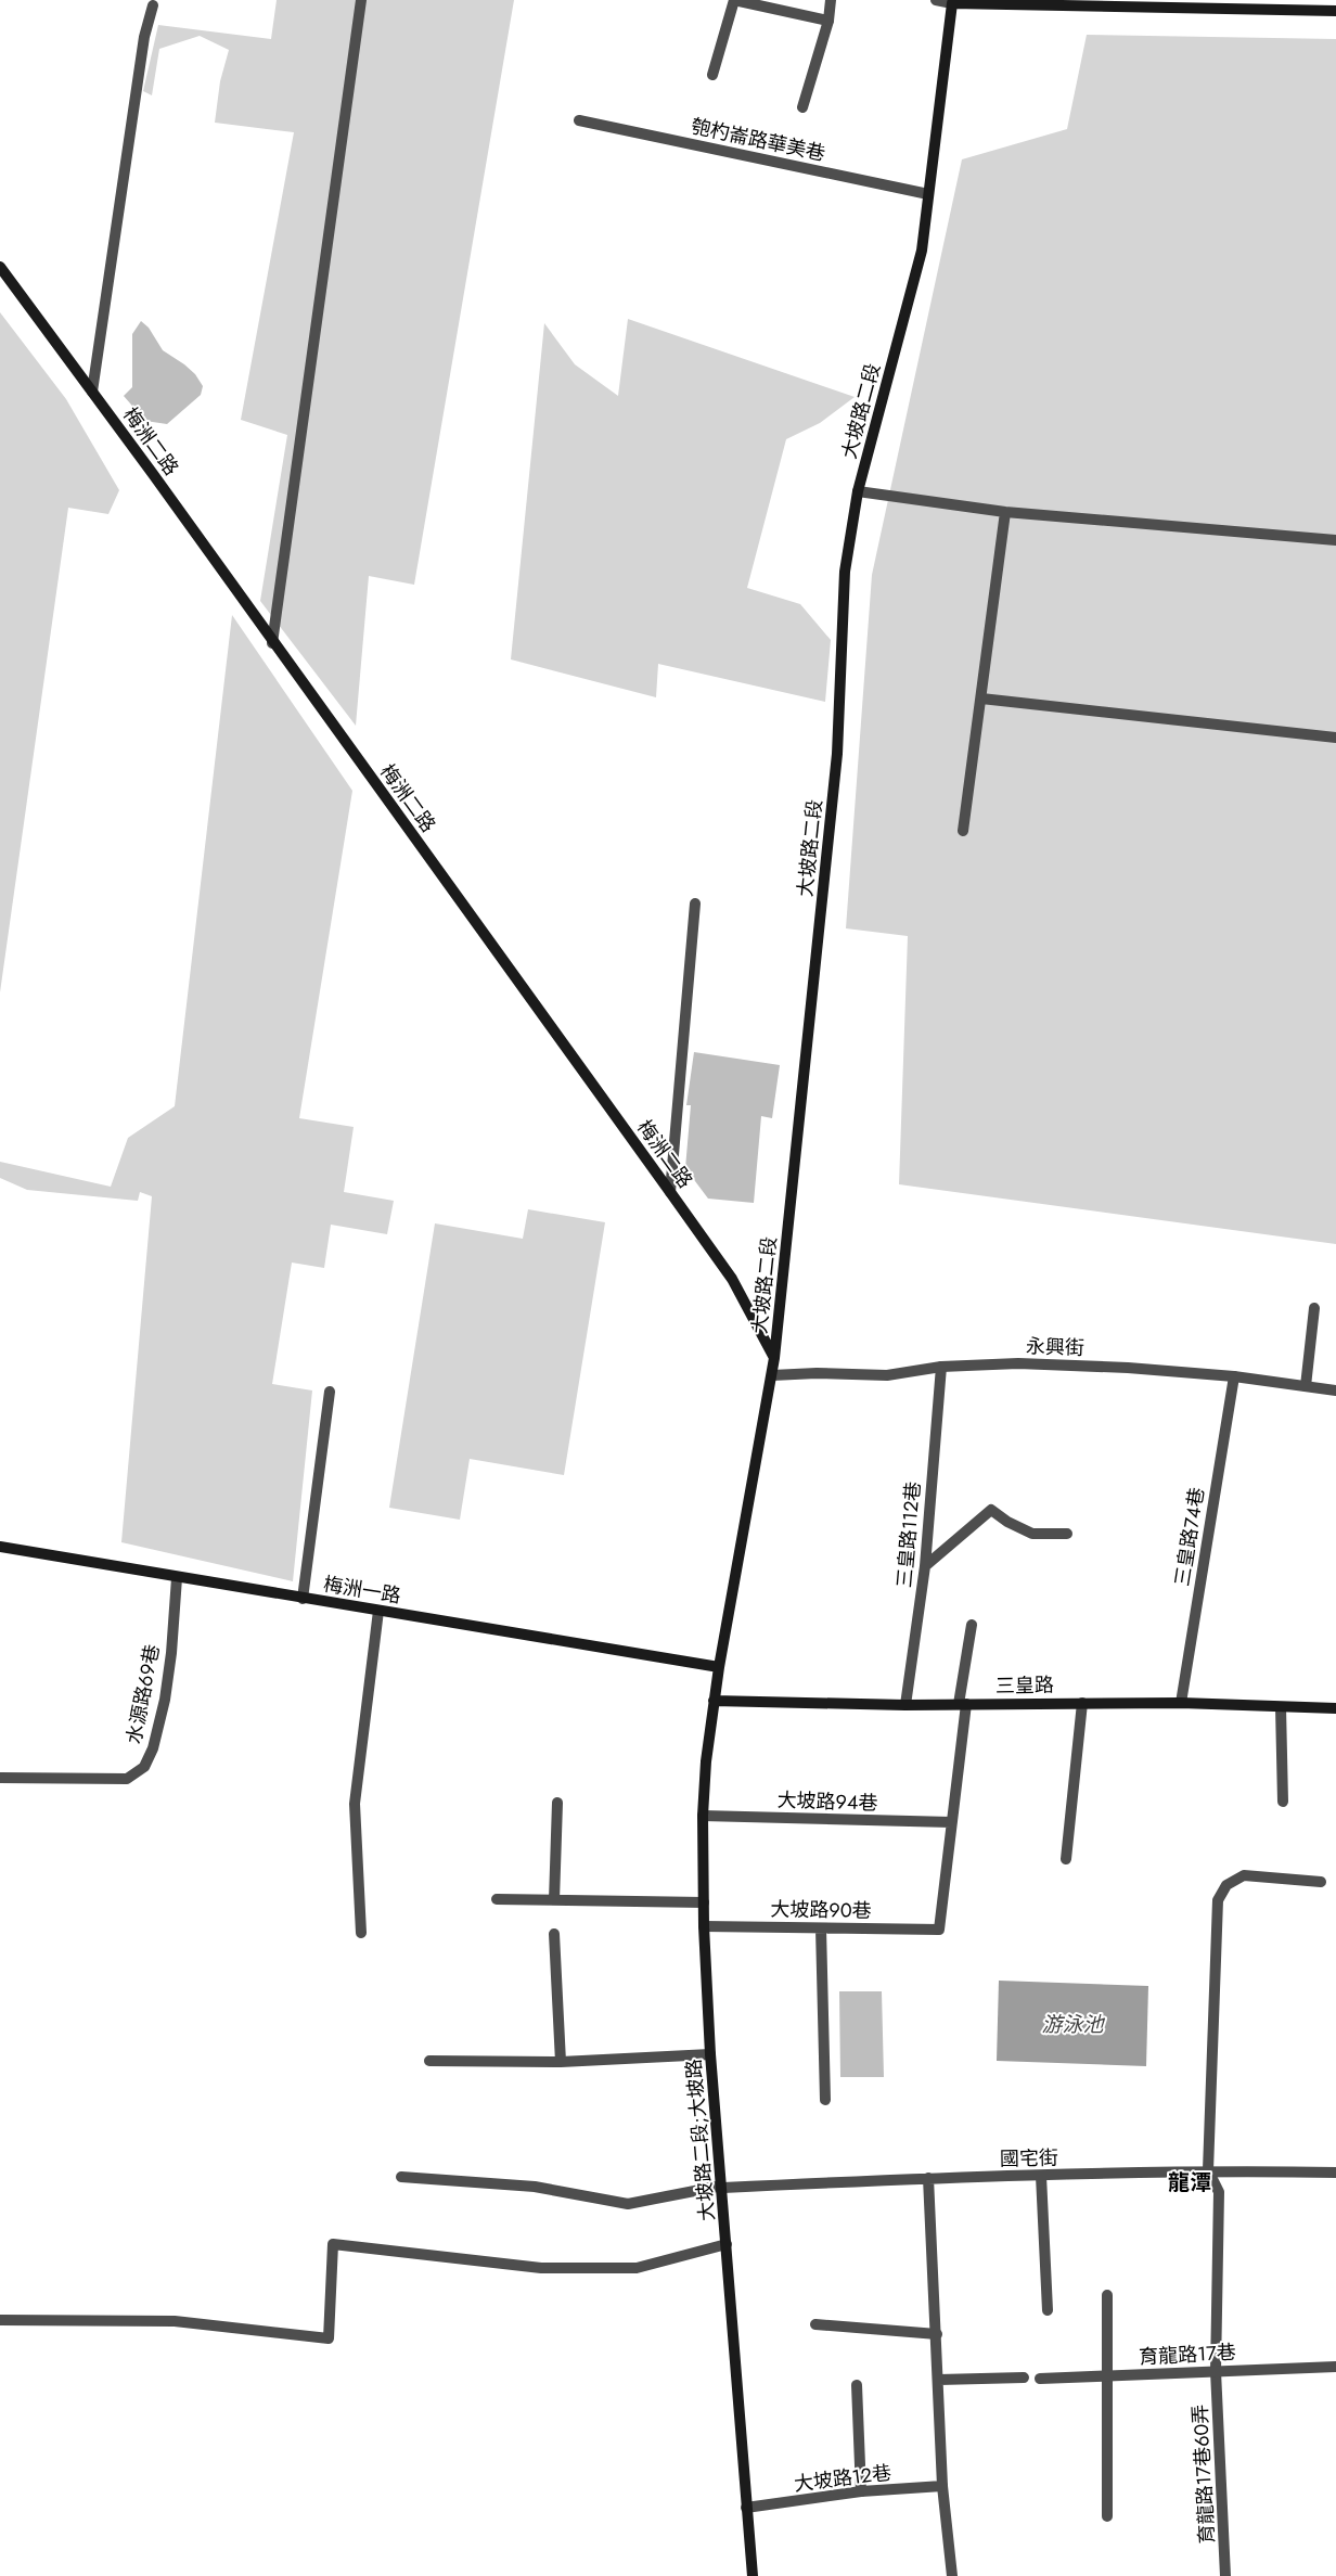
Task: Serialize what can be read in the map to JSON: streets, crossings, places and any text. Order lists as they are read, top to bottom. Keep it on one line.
{"streets":{"street":["匏杓崙路華美巷","大坡路二段","梅洲二路","永興街","三皇路112巷","三皇路74巷","梅洲一路","三皇路","水源路69巷","大坡路94巷","大坡路90巷","大坡路二段;大坡路","國宅街","育龍路17巷","育龍路17巷60弄","大坡路12巷"]},"crossings":[["匏杓崙路華美巷","大坡路二段"],["大坡路二段","梅洲二路"],["大坡路二段","永興街"],["大坡路二段","梅洲一路"],["大坡路二段","三皇路"],["大坡路二段","大坡路二段;大坡路"],["永興街","三皇路112巷"],["永興街","三皇路74巷"],["三皇路112巷","三皇路"],["三皇路74巷","三皇路"],["梅洲一路","水源路69巷"],["三皇路","大坡路二段;大坡路"],["大坡路94巷","大坡路90巷"],["大坡路94巷","大坡路二段;大坡路"],["大坡路90巷","大坡路二段;大坡路"],["大坡路二段;大坡路","國宅街"],["大坡路二段;大坡路","大坡路12巷"],["國宅街","育龍路17巷60弄"],["育龍路17巷","育龍路17巷60弄"]],"districts":["龍潭"],"water":["游泳池"]}
